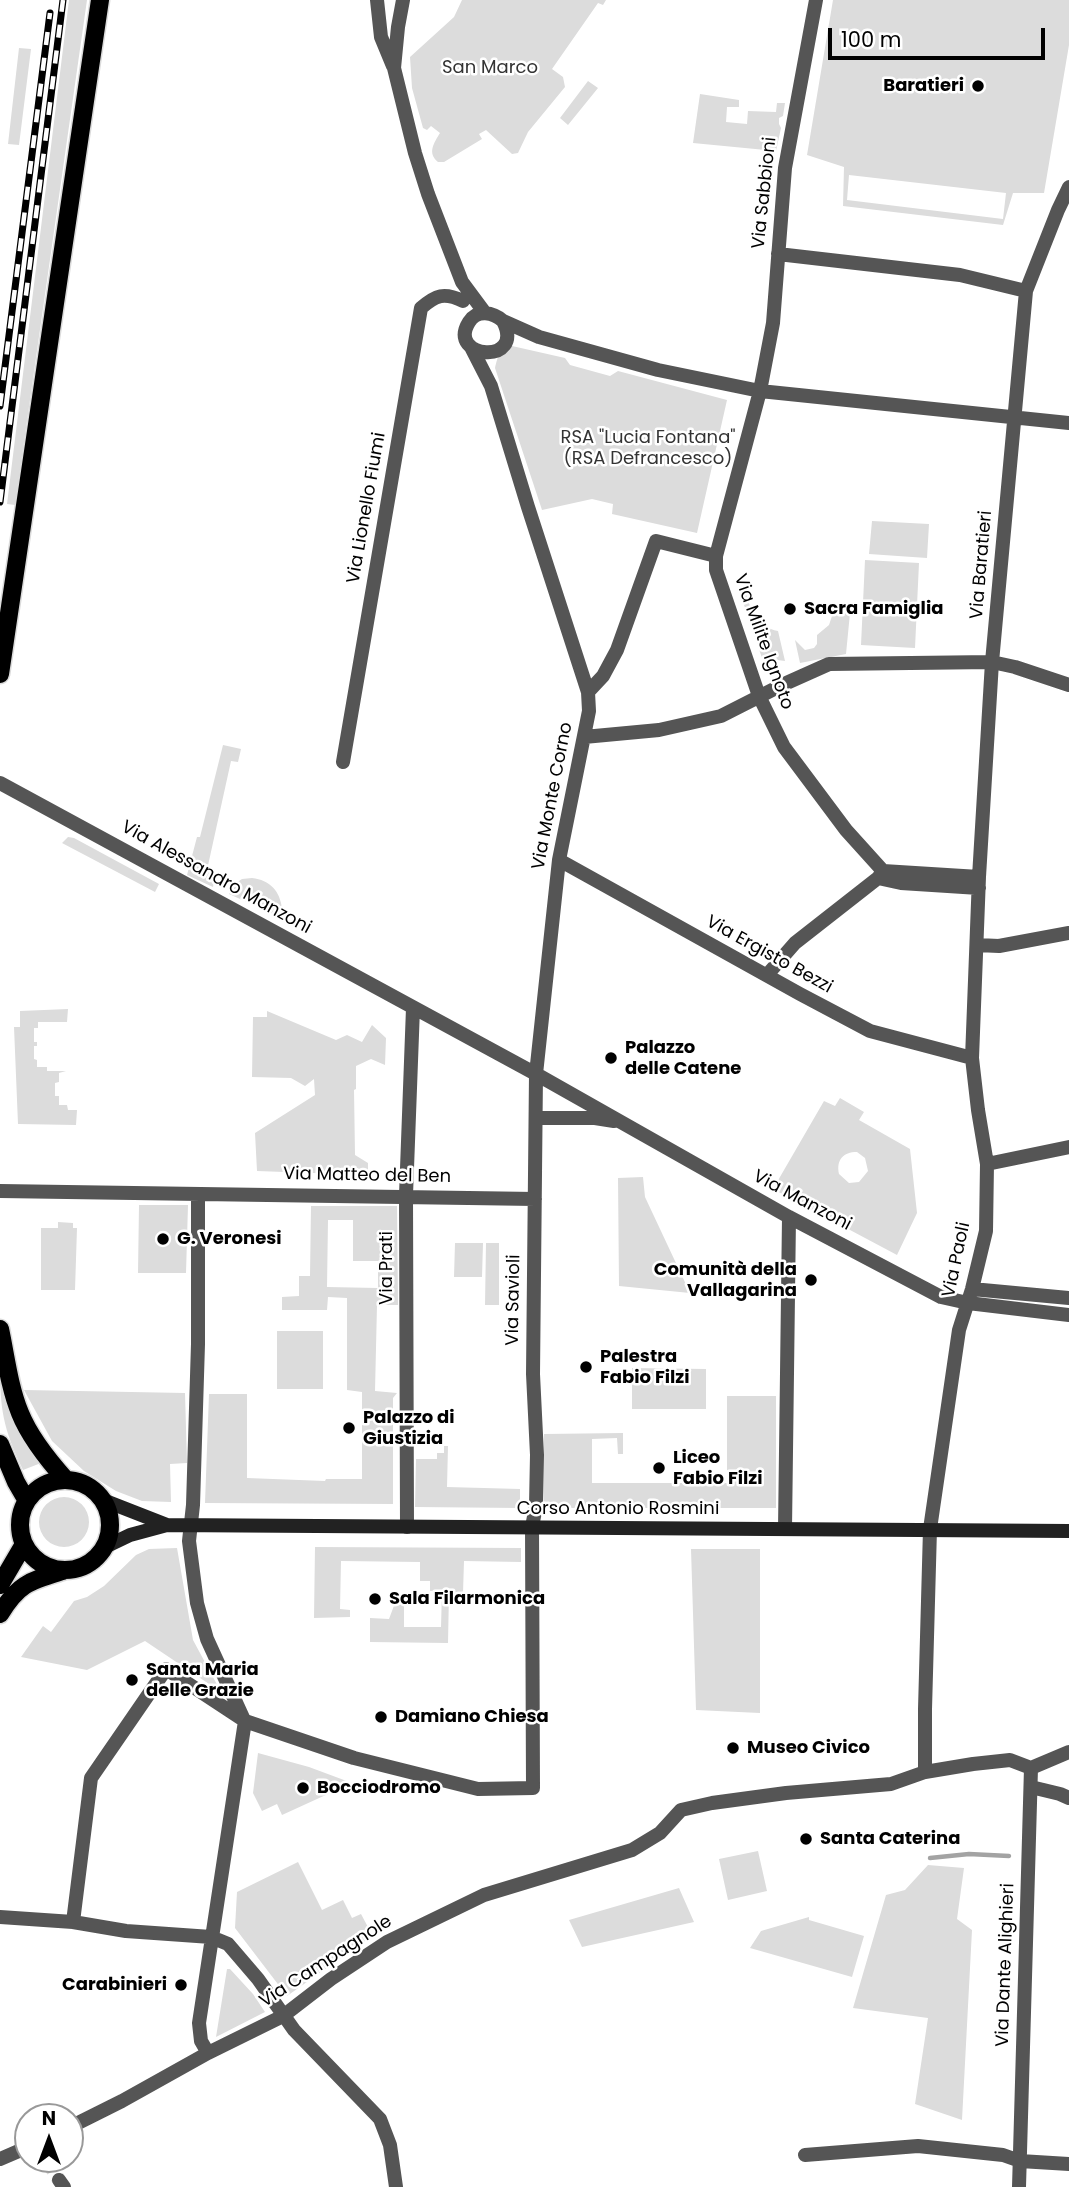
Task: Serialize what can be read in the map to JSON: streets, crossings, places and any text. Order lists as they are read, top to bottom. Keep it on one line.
{"streets":{"main road":["Corso Antonio Rosmini"],"street":["Via Sabbioni","Via Lionello Fiumi","Via Baratieri","Via Milite Ignoto","Via Monte Corno","Via Alessandro Manzoni","Via Ergisto Bezzi","Via Matteo del Ben","Via Manzoni","Via Paoli","Via Prati","Via Savioli","Via Campagnole","Via Dante Alighieri"]},"crossings":[["Via Sabbioni","Via Milite Ignoto"],["Via Baratieri","Via Paoli"],["Via Monte Corno","Via Ergisto Bezzi"],["Via Monte Corno","Via Manzoni"],["Via Monte Corno","Via Savioli"],["Via Alessandro Manzoni","Via Manzoni"],["Via Alessandro Manzoni","Via Prati"],["Via Ergisto Bezzi","Via Paoli"],["Via Matteo del Ben","Via Prati"],["Via Matteo del Ben","Via Savioli"],["Via Manzoni","Via Paoli"],["Via Manzoni","Via Prati"],["Via Manzoni","Via Savioli"],["Via Paoli","Corso Antonio Rosmini"],["Via Paoli","Via Campagnole"],["Via Prati","Corso Antonio Rosmini"],["Via Savioli","Corso Antonio Rosmini"]],"parks":["San Marco","RSA \"Lucia Fontana\" (RSA Defrancesco)"],"places":["Baratieri","Sacra Famiglia","Palazzo delle Catene","G. Veronesi","Comunità della Vallagarina","Palestra Fabio Filzi","Palazzo di Giustizia","Liceo Fabio Filzi","Sala Filarmonica","Santa Maria delle Grazie","Damiano Chiesa","Museo Civico","Bocciodromo","Santa Caterina","Carabinieri"],"scale_bar":"100 m","north":"top"}
